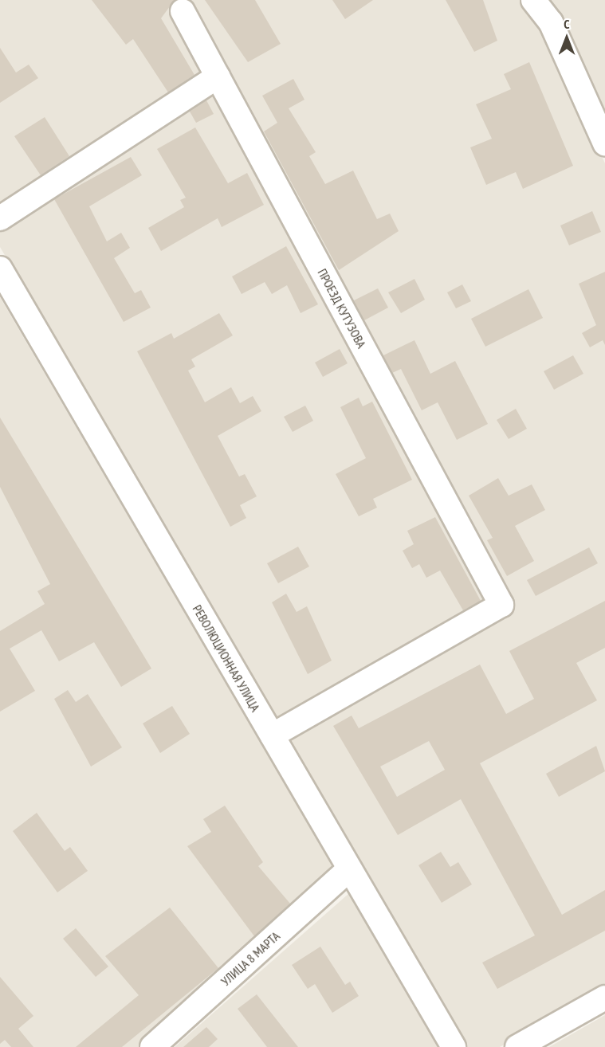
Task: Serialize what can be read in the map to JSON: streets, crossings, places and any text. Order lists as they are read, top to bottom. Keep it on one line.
{"streets":{"street":["ПРОЕЗД КУТУЗОВА","РЕВОЛЮЦИОННАЯ УЛИЦА","УЛИЦА 8 МАРТА"]},"crossings":[["ПРОЕЗД КУТУЗОВА","РЕВОЛЮЦИОННАЯ УЛИЦА"],["РЕВОЛЮЦИОННАЯ УЛИЦА","УЛИЦА 8 МАРТА"]],"north":"top"}
